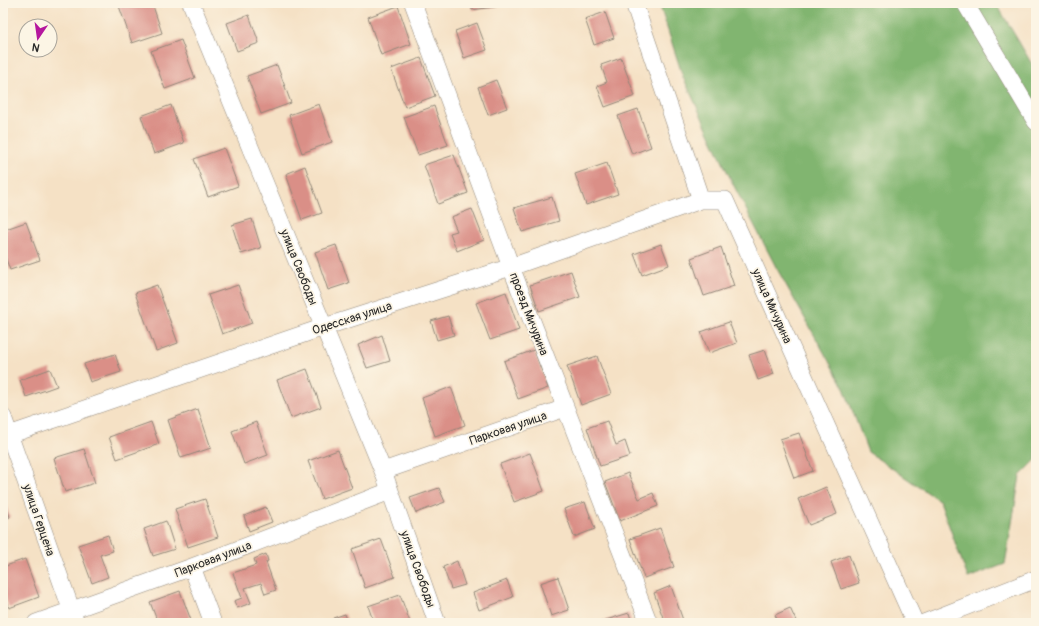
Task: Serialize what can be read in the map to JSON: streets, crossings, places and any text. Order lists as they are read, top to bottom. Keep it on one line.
{"streets":{"street":["улица Свободы","улица Мичурина","проезд Мичурина","Одесская улица","Парковая улица","улица Герцена"]},"crossings":[["улица Свободы","Одесская улица"],["улица Свободы","Парковая улица"],["улица Мичурина","Одесская улица"],["проезд Мичурина","Одесская улица"],["проезд Мичурина","Парковая улица"],["Одесская улица","улица Герцена"],["Парковая улица","улица Герцена"]],"north":"bottom"}
